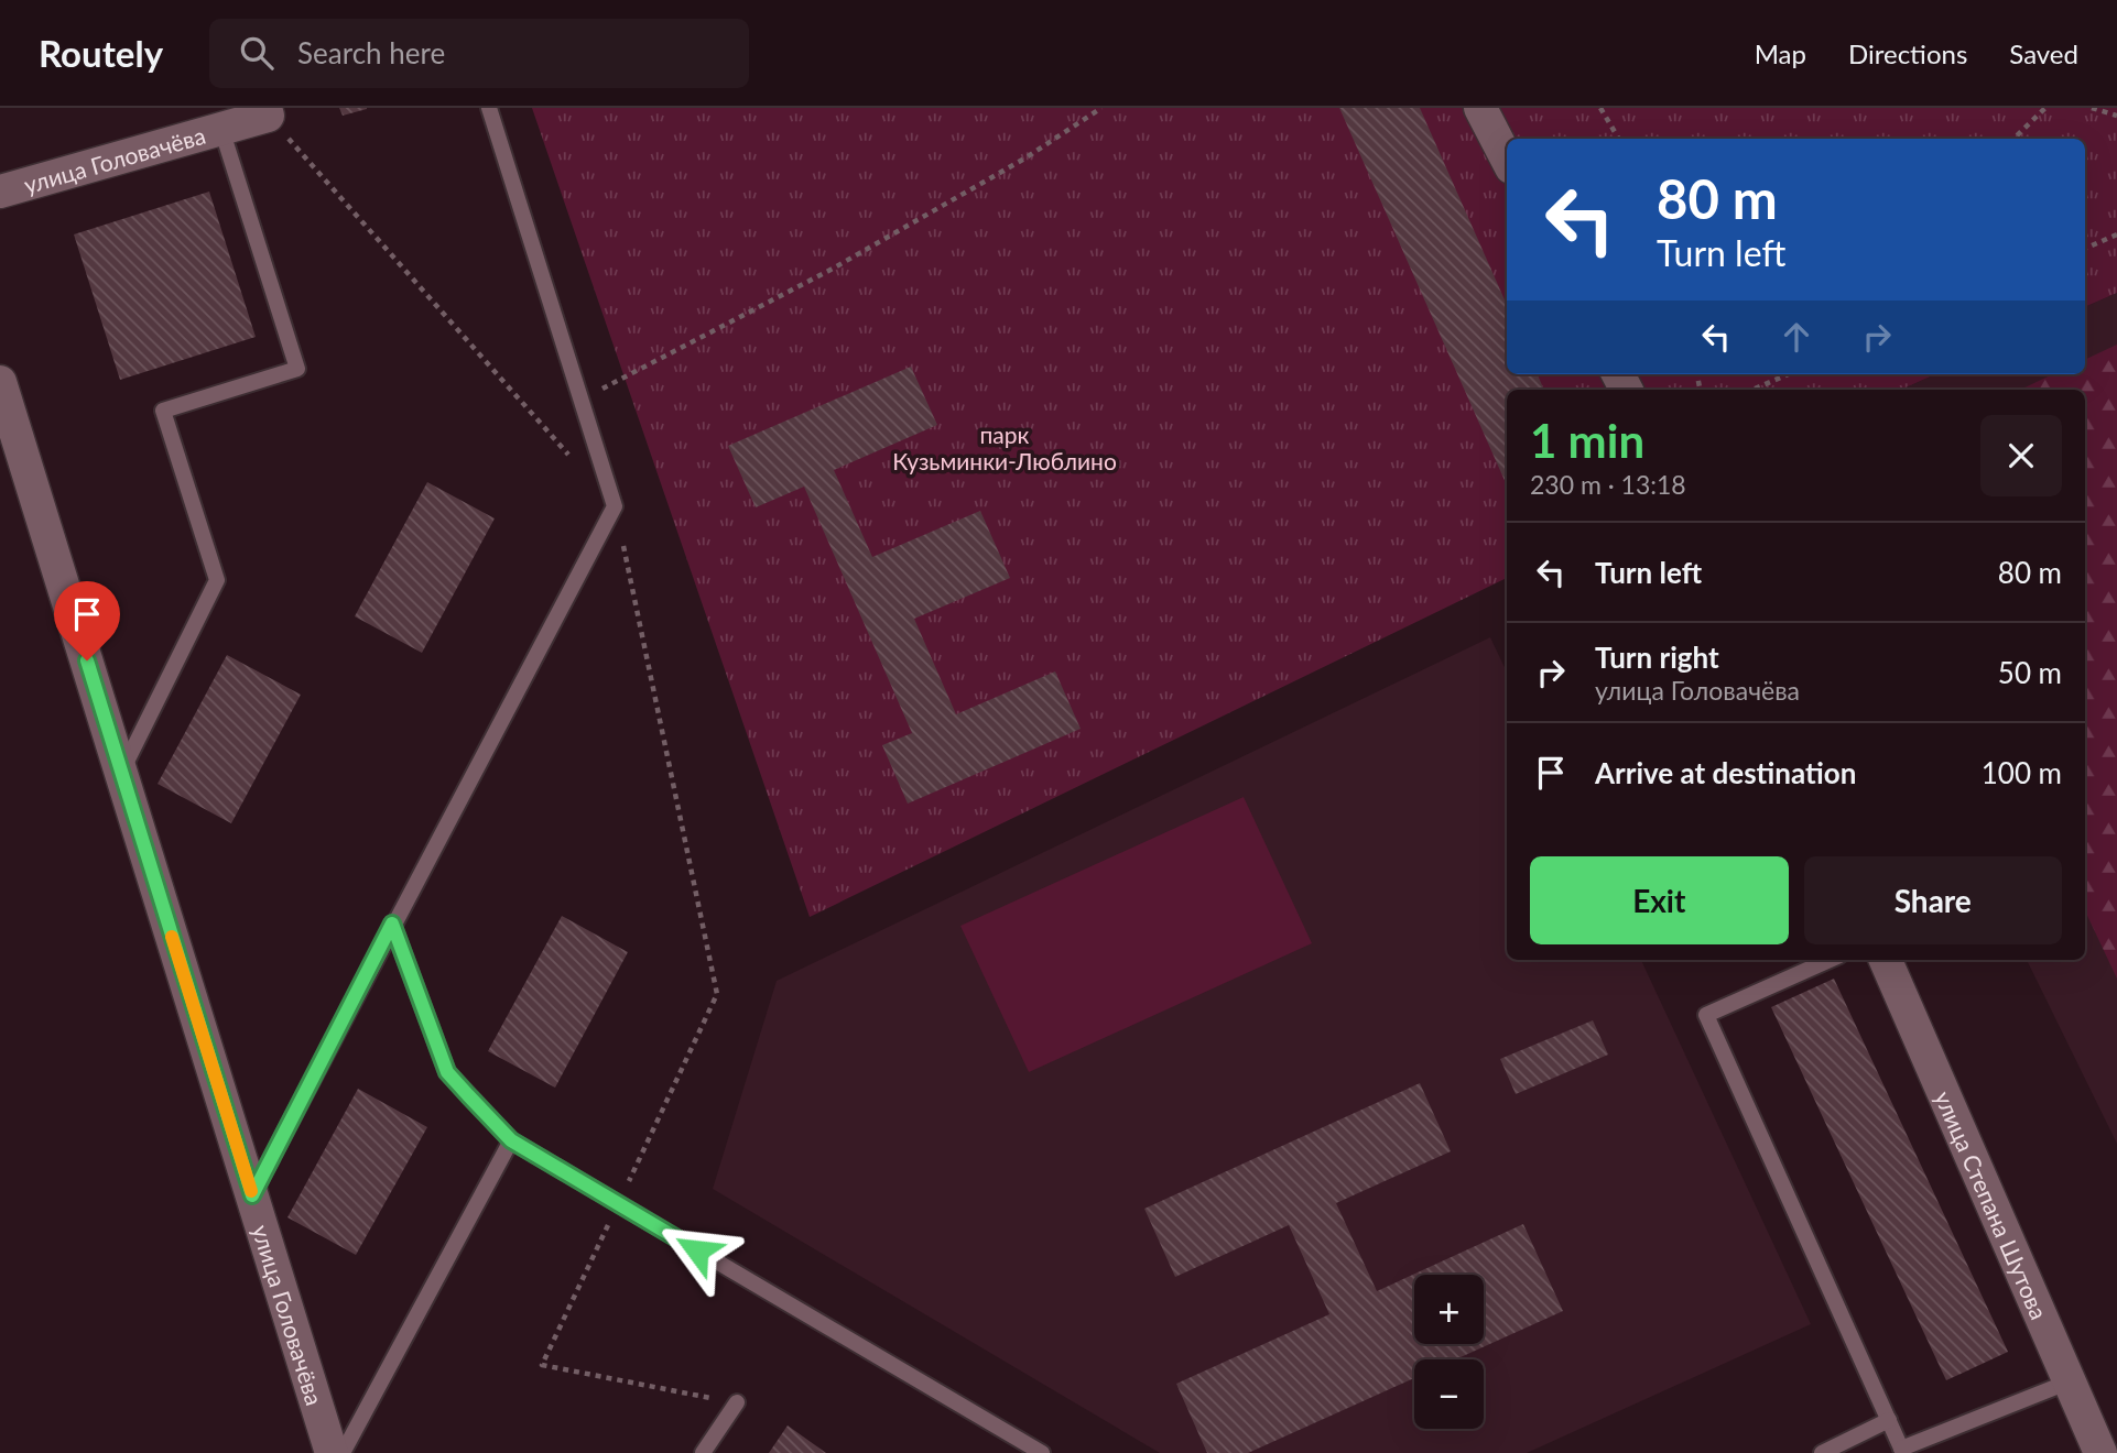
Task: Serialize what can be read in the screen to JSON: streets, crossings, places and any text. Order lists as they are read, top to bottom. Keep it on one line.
{"streets":{"street":["улица Головачёва","улица Степана Шутова"]},"parks":["парк Кузьминки-Люблино"],"page":{"header":"Routely","search":"Search here","nav":["Map","Directions","Saved"],"turn":["80 m","Turn left"],"heading":["1 min","230 m · 13:18"],"list":[{"name":"Turn left","value":"80 m"},{"name":"Turn right","note":"улица Головачёва","value":"50 m"},{"name":"Arrive at destination","value":"100 m"}],"buttons":["Exit","Share"],"map_buttons":["+","−"]}}
